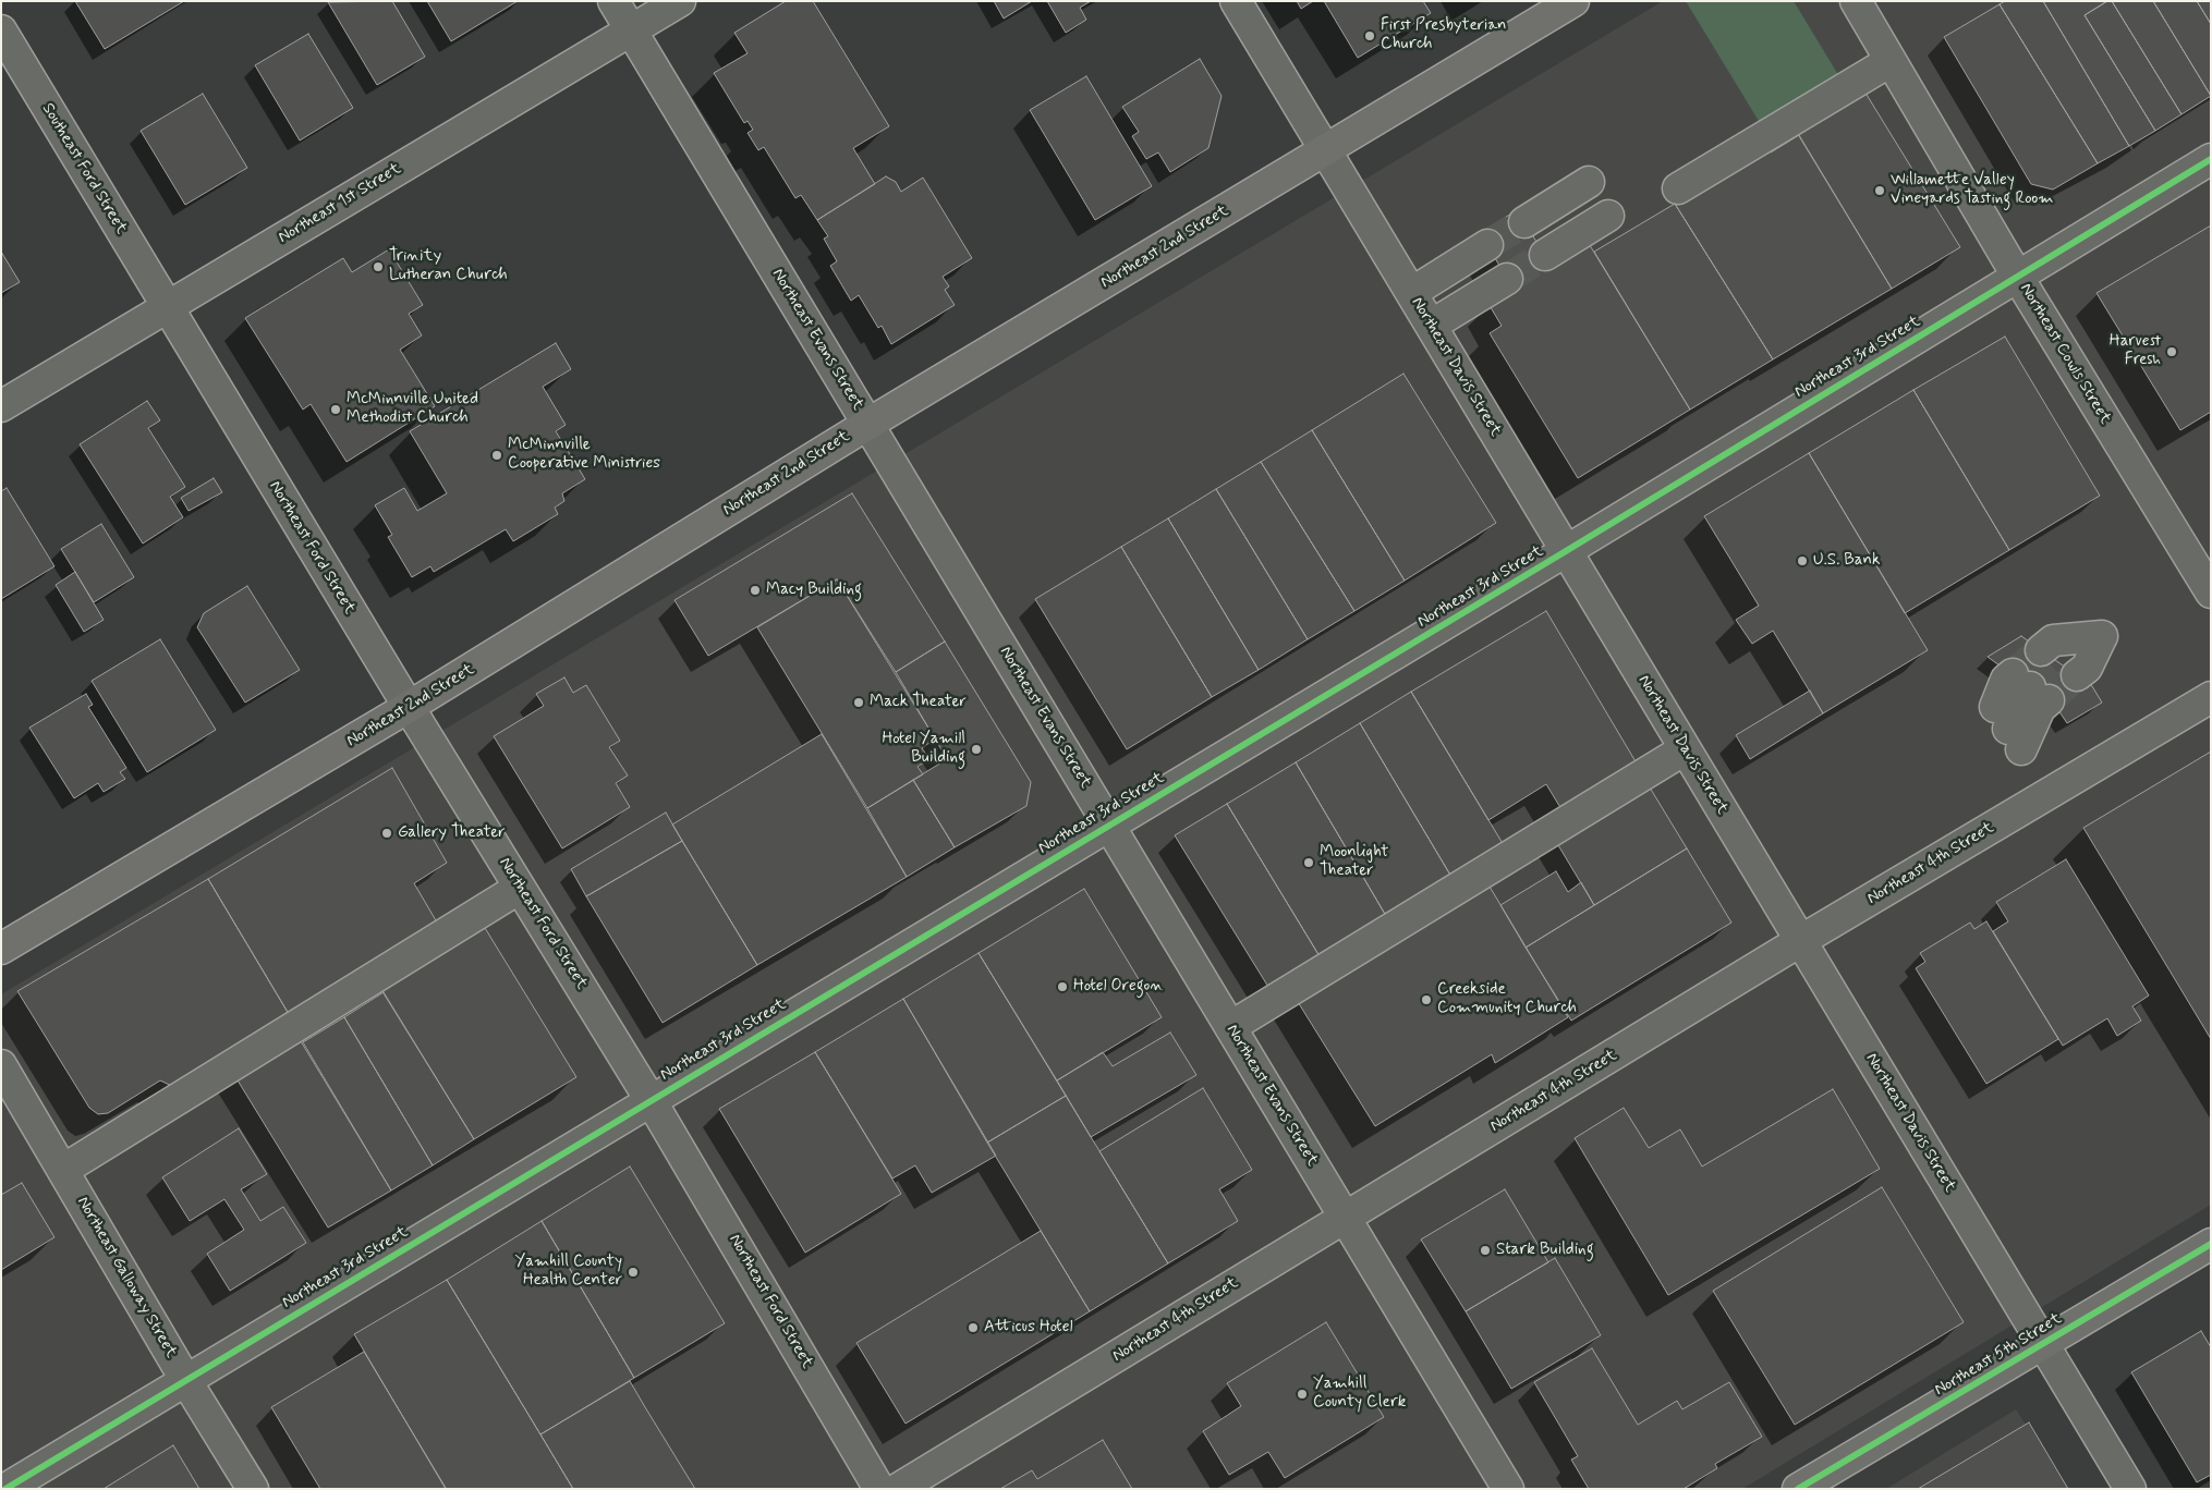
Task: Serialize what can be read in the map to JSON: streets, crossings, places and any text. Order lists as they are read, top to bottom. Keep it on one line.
{"streets":{"main road":["Northeast 2nd Street","Northeast 5th Street"],"street":["Southeast Ford Street","Northeast 1st Street","Northeast Evans Street","Northeast Cowls Street","Northeast 3rd Street","Northeast Davis Street","Northeast Ford Street","Northeast 4th Street","Northeast Galloway Street"]},"crossings":[["Southeast Ford Street","Northeast 1st Street"],["Southeast Ford Street","Northeast Ford Street"],["Northeast 1st Street","Northeast Evans Street"],["Northeast 1st Street","Northeast Ford Street"],["Northeast 2nd Street","Northeast Evans Street"],["Northeast 2nd Street","Northeast Davis Street"],["Northeast 2nd Street","Northeast Ford Street"],["Northeast Evans Street","Northeast 3rd Street"],["Northeast Evans Street","Northeast 4th Street"],["Northeast Cowls Street","Northeast 3rd Street"],["Northeast 3rd Street","Northeast Davis Street"],["Northeast 3rd Street","Northeast Ford Street"],["Northeast 3rd Street","Northeast Galloway Street"],["Northeast Davis Street","Northeast 4th Street"],["Northeast Davis Street","Northeast 5th Street"]],"places":["First Presbyterian Church","Willamette Valley Vineyards Tasting Room","Trinity Lutheran Church","Harvest Fresh","McMinnville United Methodist Church","McMinnville Cooperative Ministries","U.S. Bank","Macy Building","Mack Theater","Hotel Yamill Building","Gallery Theater","Moonlight Theater","Hotel Oregon","Creekside Community Church","Stark Building","Yamhill County Health Center","Atticus Hotel","Yamhill County Clerk"]}
